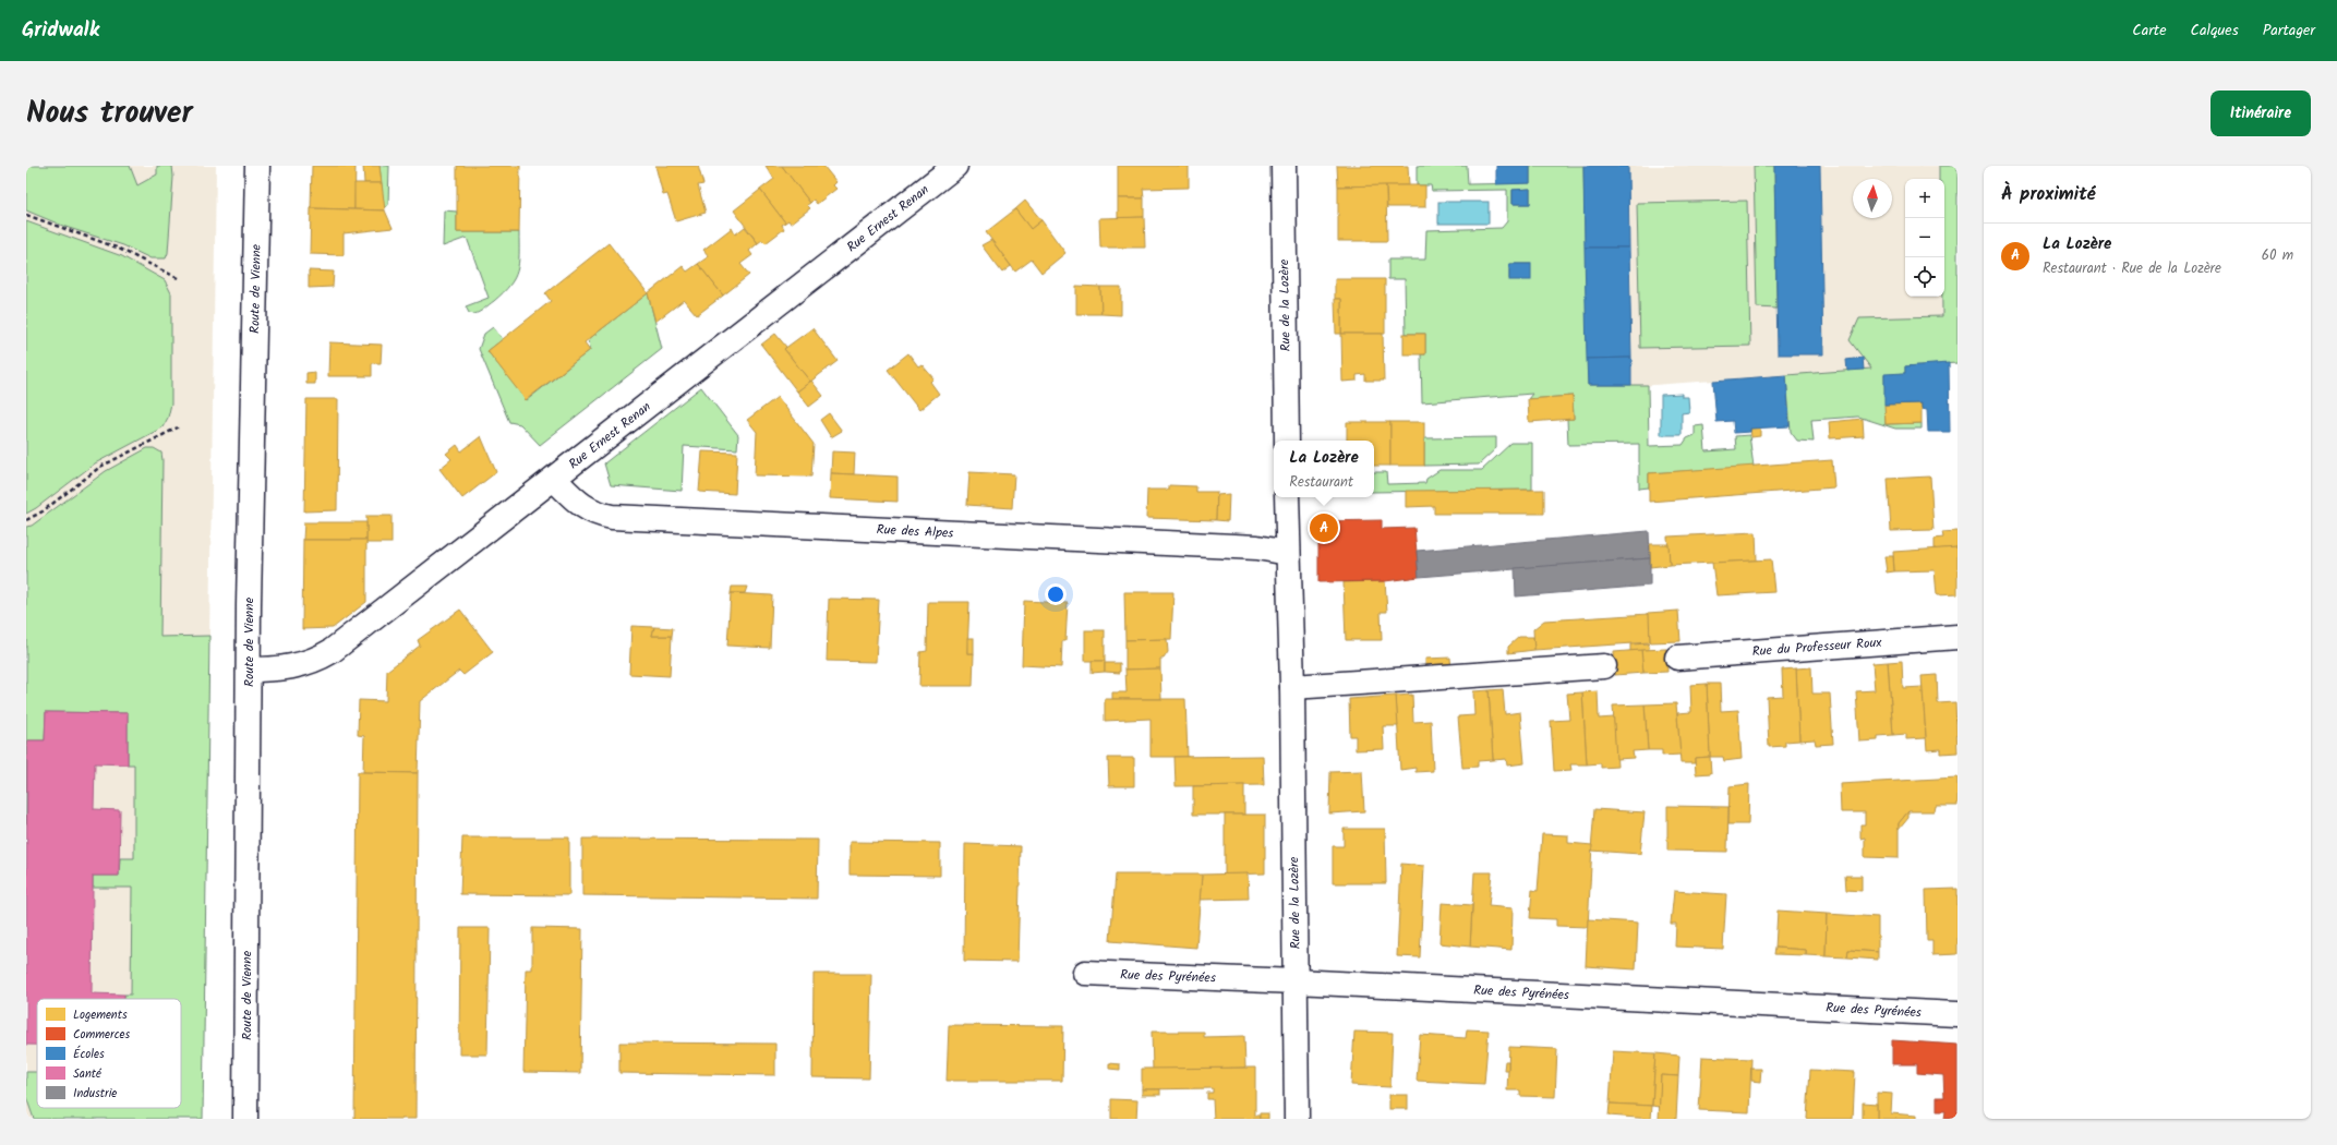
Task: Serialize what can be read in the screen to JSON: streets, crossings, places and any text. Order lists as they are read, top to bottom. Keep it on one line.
{"streets":{"street":["Rue Ernest Renan","Route de Vienne","Rue de la Lozère","Rue des Alpes","Rue du Professeur Roux","Rue des Pyrénées"]},"crossings":[["Rue Ernest Renan","Route de Vienne"],["Rue Ernest Renan","Rue des Alpes"],["Rue de la Lozère","Rue des Alpes"],["Rue de la Lozère","Rue des Pyrénées"]],"legend":["Logements","Commerces","Écoles","Santé","Industrie"],"north":"top","page":{"header":"Gridwalk","nav":["Carte","Calques","Partager"],"title":"Nous trouver","buttons":"Itinéraire","heading":"À proximité","map_buttons":["+","−"],"list":[{"mark":"A","name":"La Lozère","note":"Restaurant · Rue de la Lozère","value":"60 m"}],"popup":["La Lozère","Restaurant"],"pins":"A"}}
